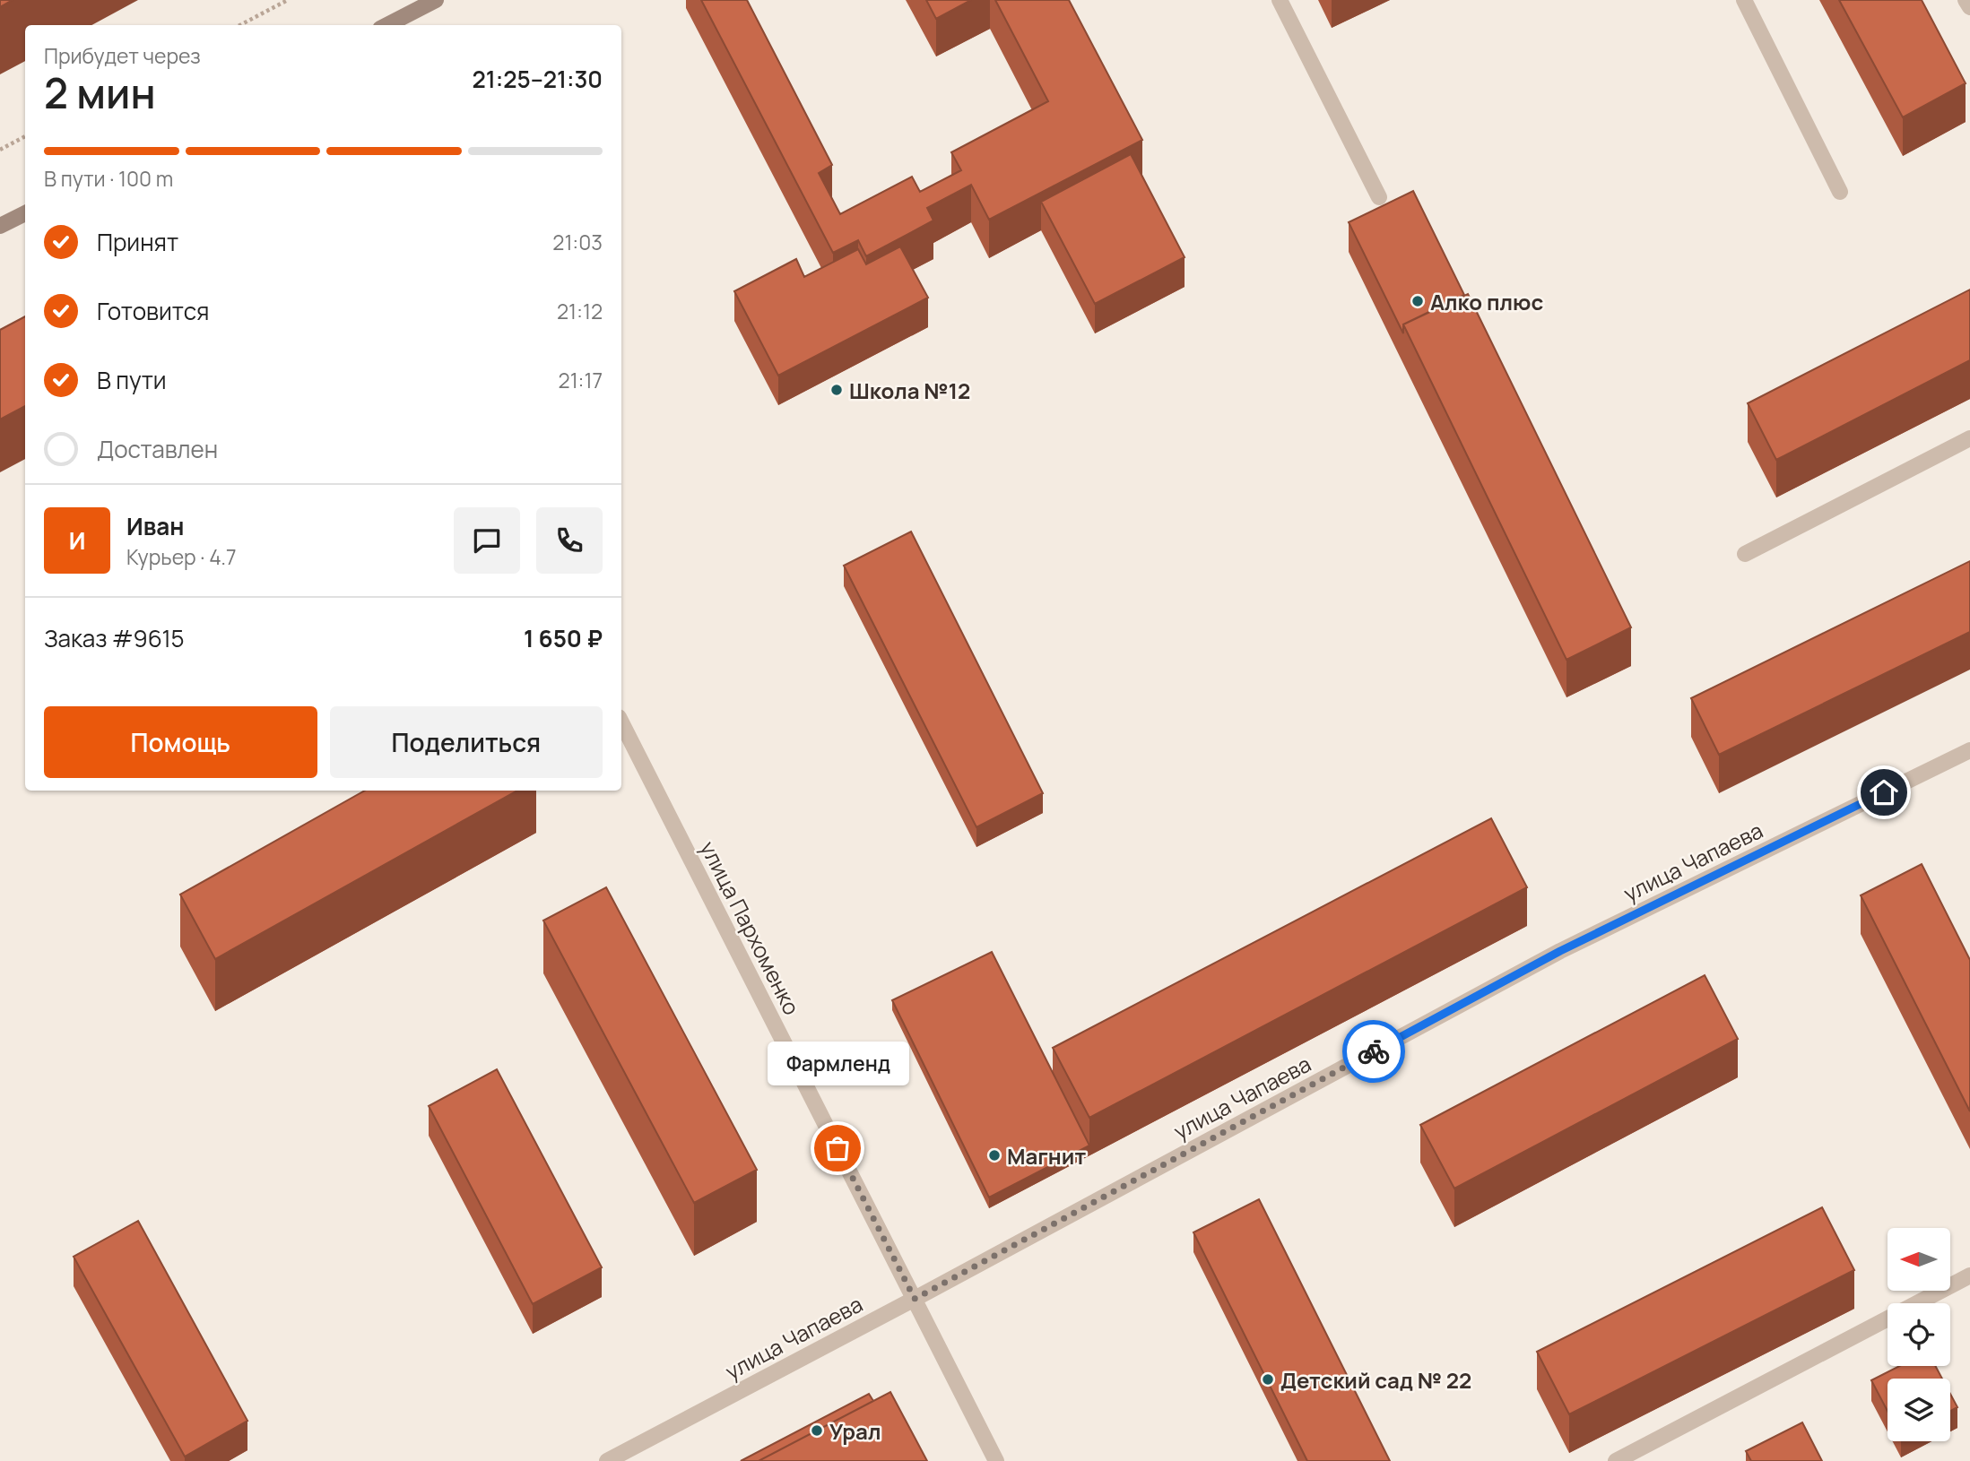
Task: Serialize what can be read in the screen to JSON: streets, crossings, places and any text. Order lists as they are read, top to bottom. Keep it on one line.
{"streets":{"street":["улица Чапаева","улица Пархоменко"]},"crossings":[["улица Чапаева","улица Пархоменко"]],"places":["Алко плюс","Школа №12","Фармленд","Магнит","Детский сад № 22","Урал"],"north":"left","page":{"heading":["2 мин","Прибудет через","21:25–21:30"],"panel":["Иван","Курьер · 4.7","Заказ #9615","1 650 ₽"],"bar":"В пути · 100 m","list":[["Принят","21:03"],["Готовится","21:12"],["В пути","21:17"],"Доставлен"],"round":"И","buttons":["Помощь","Поделиться"],"bubble":"Фармленд"}}
